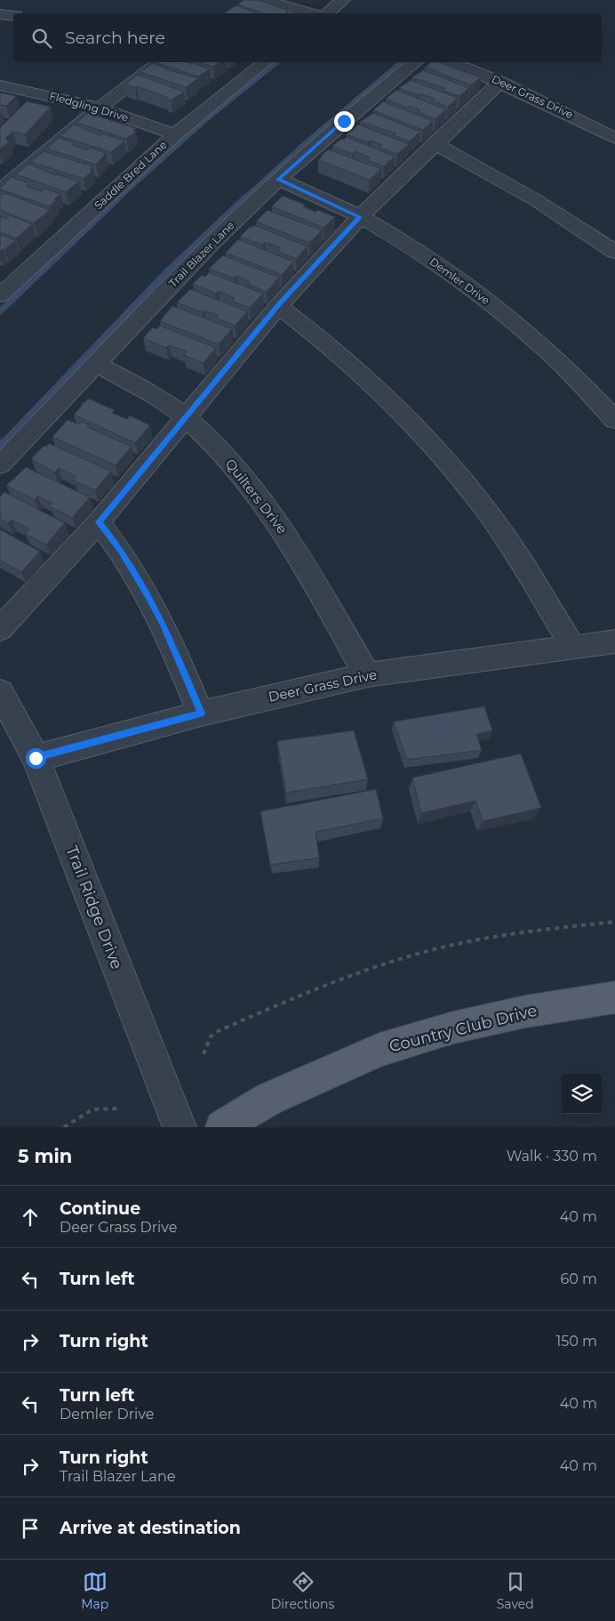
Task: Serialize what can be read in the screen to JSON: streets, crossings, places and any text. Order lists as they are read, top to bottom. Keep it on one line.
{"streets":{"main road":["Country Club Drive"],"street":["Deer Grass Drive","Fledgling Drive","Saddle Bred Lane","Trail Blazer Lane","Demler Drive","Quilters Drive","Trail Ridge Drive"]},"crossings":[["Deer Grass Drive","Quilters Drive"],["Deer Grass Drive","Trail Ridge Drive"],["Fledgling Drive","Saddle Bred Lane"],["Trail Blazer Lane","Demler Drive"],["Trail Blazer Lane","Quilters Drive"]],"page":{"search":"Search here","heading":["5 min","Walk · 330 m"],"list":[["Continue","Deer Grass Drive","40 m"],["Turn left","60 m"],["Turn right","150 m"],["Turn left","Demler Drive","40 m"],["Turn right","Trail Blazer Lane","40 m"],"Arrive at destination"],"nav":["Map","Directions","Saved"]}}
